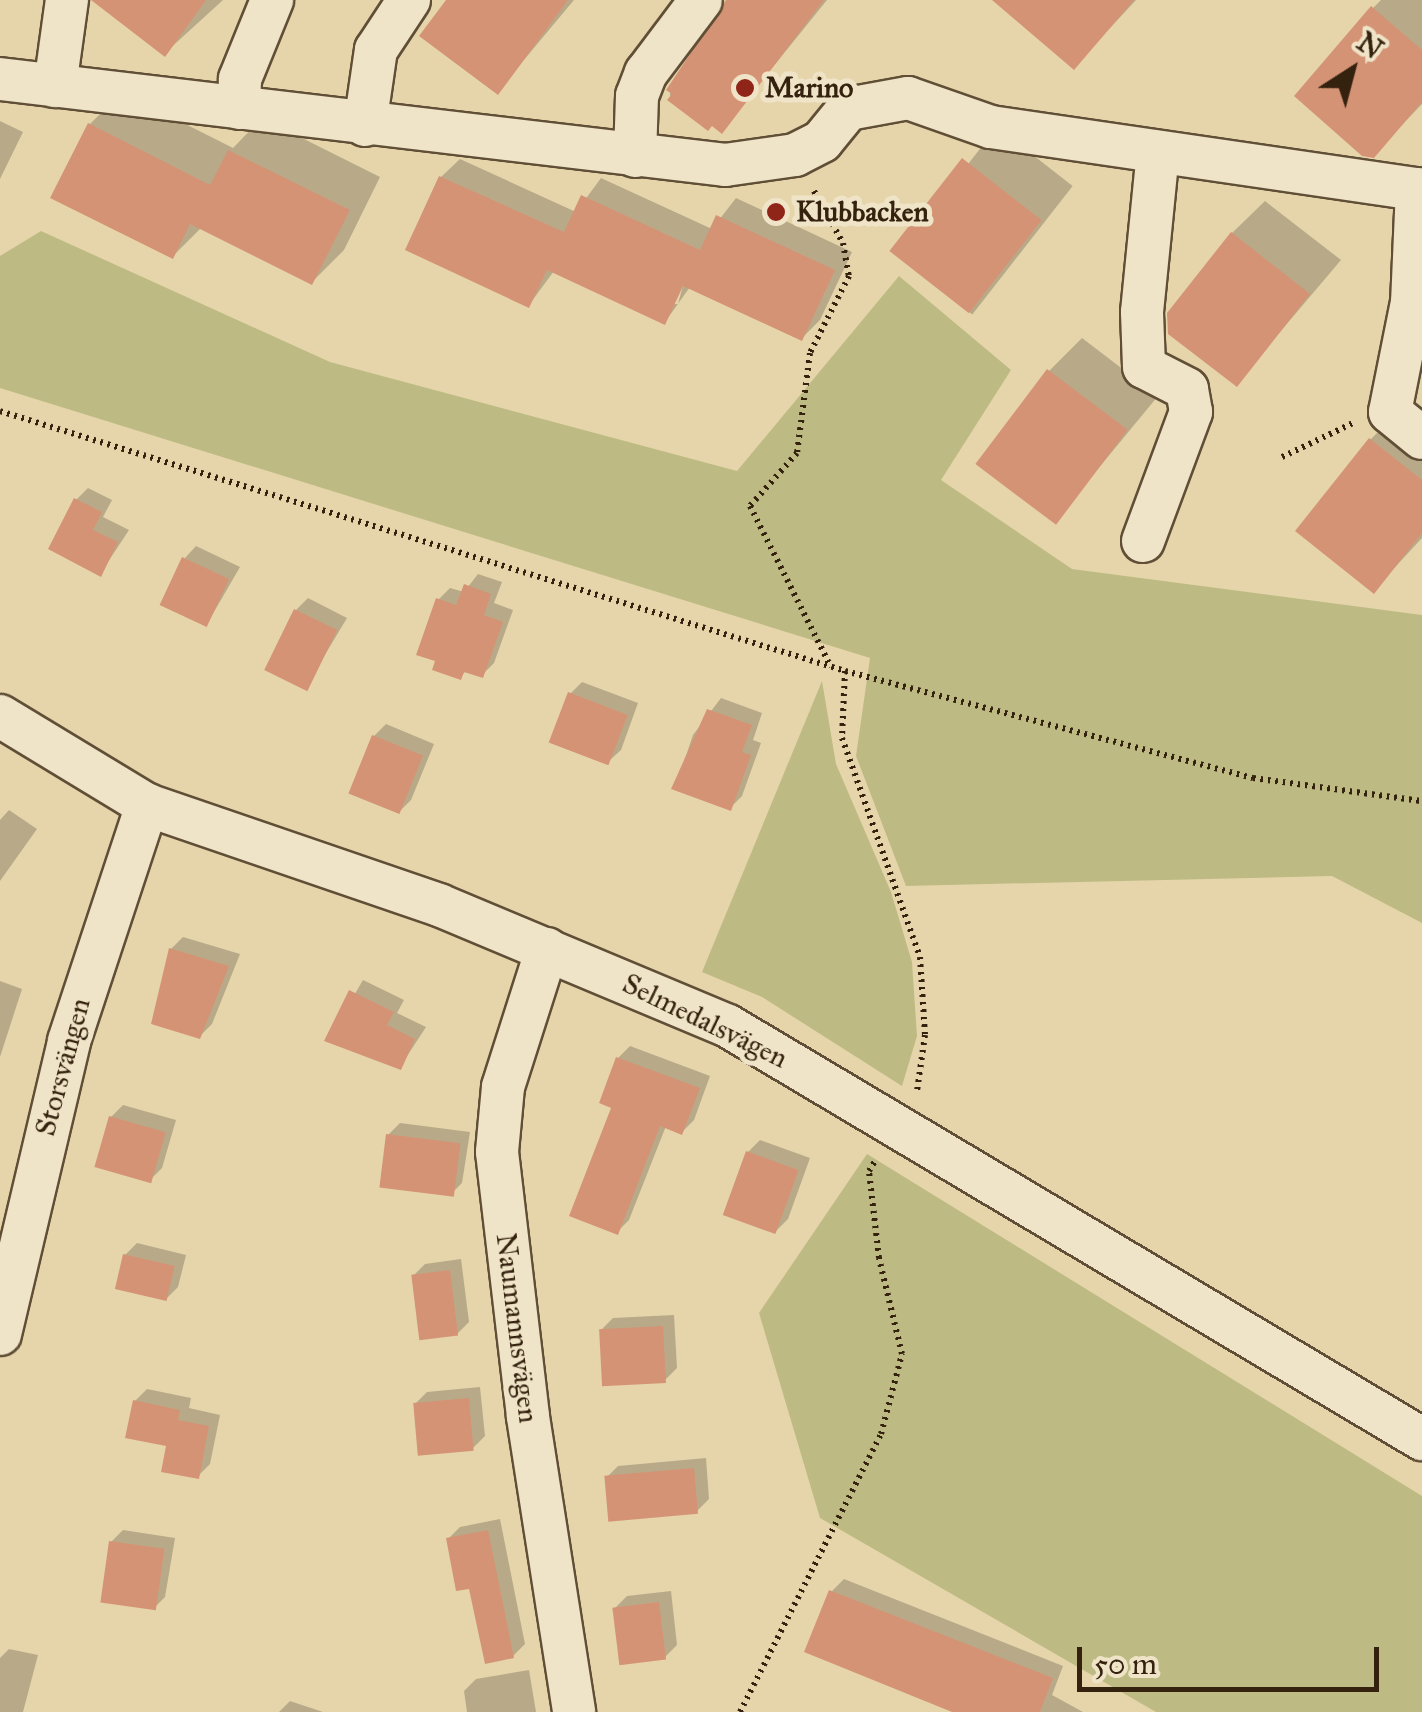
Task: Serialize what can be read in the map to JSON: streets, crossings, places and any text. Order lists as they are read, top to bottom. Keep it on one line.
{"streets":{"street":["Selmedalsvägen","Storsvängen","Naumannsvägen"]},"crossings":[["Selmedalsvägen","Storsvängen"],["Selmedalsvägen","Naumannsvägen"]],"places":["Marino","Klubbacken"],"scale_bar":"50 m","north":"top right"}
